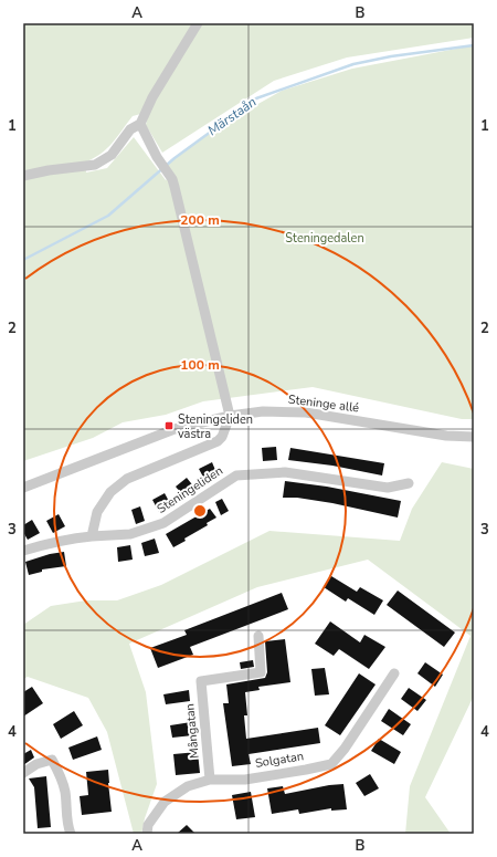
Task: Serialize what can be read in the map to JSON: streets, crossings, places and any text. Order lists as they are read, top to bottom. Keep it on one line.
{"streets":{"street":["Steninge allé","Steningeliden","Mångatan","Solgatan"]},"crossings":[["Mångatan","Solgatan"]],"water":["Märstaån"],"parks":["Steningedalen"],"places":{"transit":["Steningeliden västra"]},"grid":{"columns":["A","B"],"rows":["1","2","3","4"]},"rings":["200 m","100 m"]}
